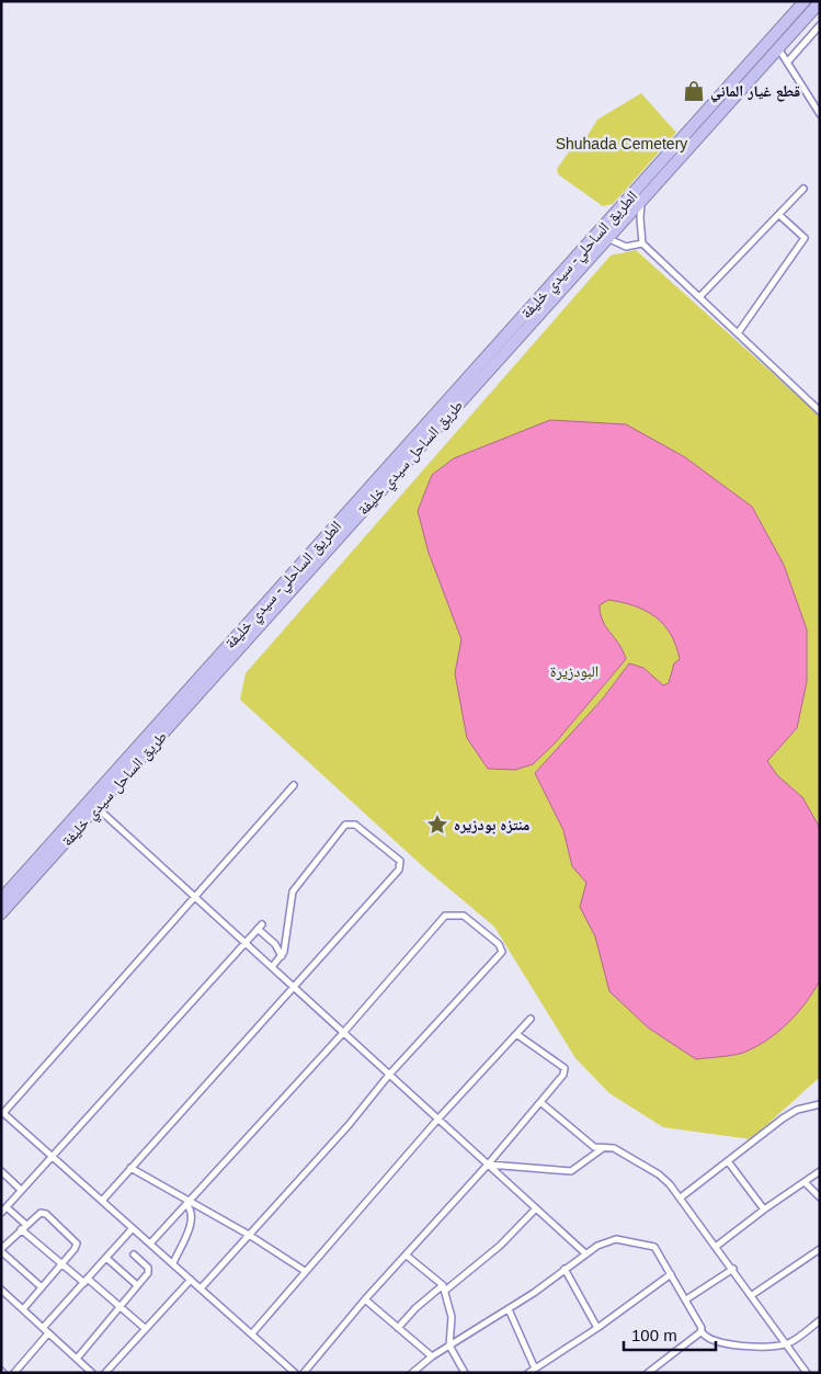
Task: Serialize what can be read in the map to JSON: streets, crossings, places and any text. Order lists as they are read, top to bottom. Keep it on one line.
{"streets":{"highway":["الطريق الساحلي- سيدي خليفة","طريق الساحل سيدي خليفة"]},"crossings":[["الطريق الساحلي- سيدي خليفة","طريق الساحل سيدي خليفة"]],"parks":["Shuhada Cemetery","البودزيرة"],"places":{"shop":["قطع غيار الماني"],"place":["منتزه بودزيره"]},"scale_bar":"100 m"}
